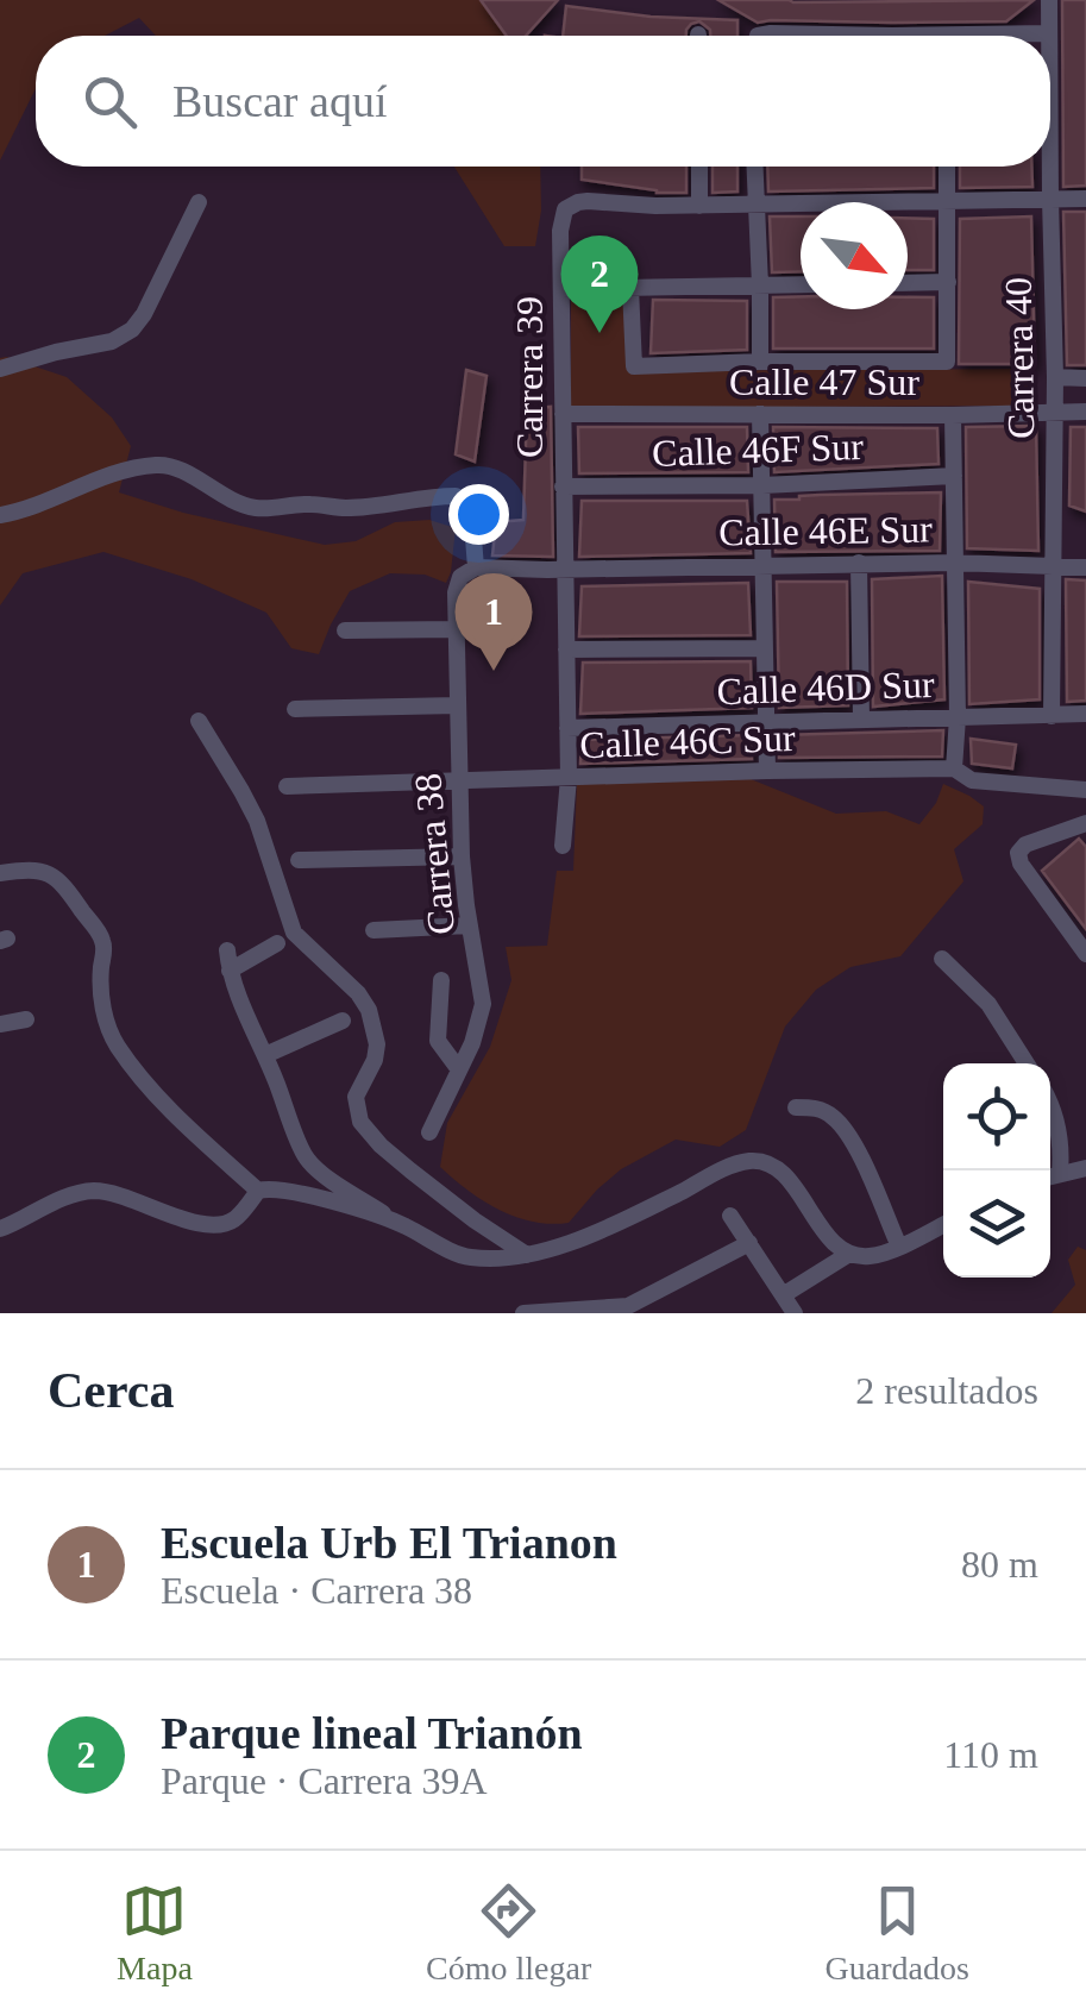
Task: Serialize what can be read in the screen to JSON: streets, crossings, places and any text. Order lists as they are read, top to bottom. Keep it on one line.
{"streets":{"street":["Carrera 40","Carrera 39","Calle 47 Sur","Calle 46F Sur","Calle 46E Sur","Calle 46D Sur","Calle 46C Sur","Carrera 38"]},"crossings":[["Carrera 40","Calle 47 Sur"],["Carrera 40","Calle 46E Sur"],["Carrera 40","Calle 46D Sur"],["Carrera 39","Calle 47 Sur"],["Carrera 39","Calle 46F Sur"],["Carrera 39","Calle 46E Sur"],["Carrera 39","Calle 46D Sur"],["Carrera 39","Calle 46C Sur"],["Calle 46C Sur","Carrera 38"]],"north":"bottom right","page":{"search":"Buscar aquí","pins":["2","1"],"heading":["Cerca","2 resultados"],"list":[{"mark":"1","name":"Escuela Urb El Trianon","note":"Escuela · Carrera 38","value":"80 m"},{"mark":"2","name":"Parque lineal Trianón","note":"Parque · Carrera 39A","value":"110 m"}],"nav":["Mapa","Cómo llegar","Guardados"]}}
